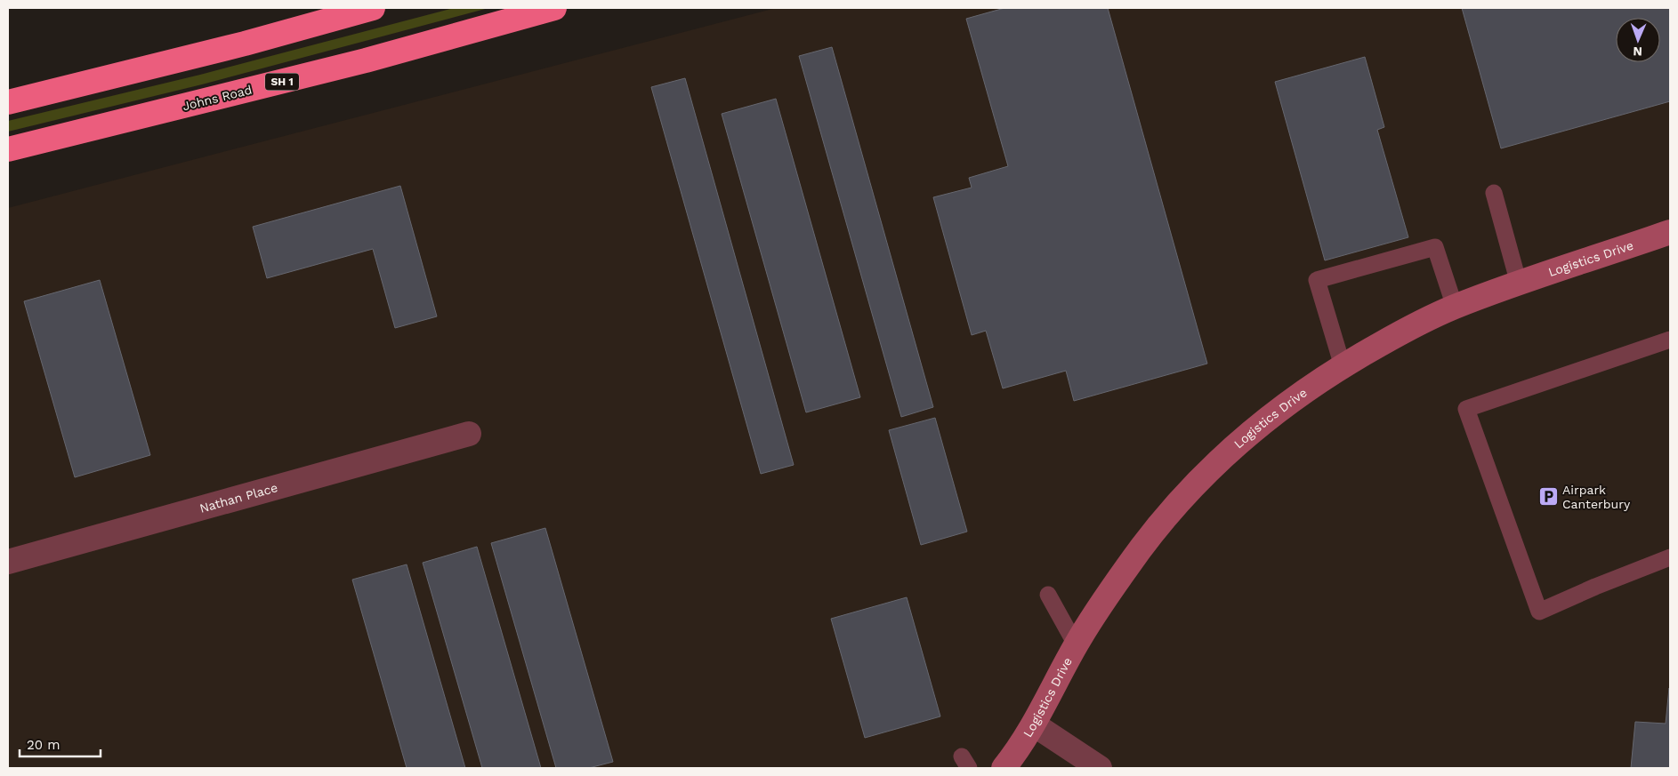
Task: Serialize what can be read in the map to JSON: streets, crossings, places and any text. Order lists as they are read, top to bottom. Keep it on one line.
{"streets":{"highway":["SH 1","Johns Road"],"street":["Logistics Drive","Nathan Place"]},"places":{"parking":["Airpark Canterbury"]},"scale_bar":"20 m","north":"bottom"}
